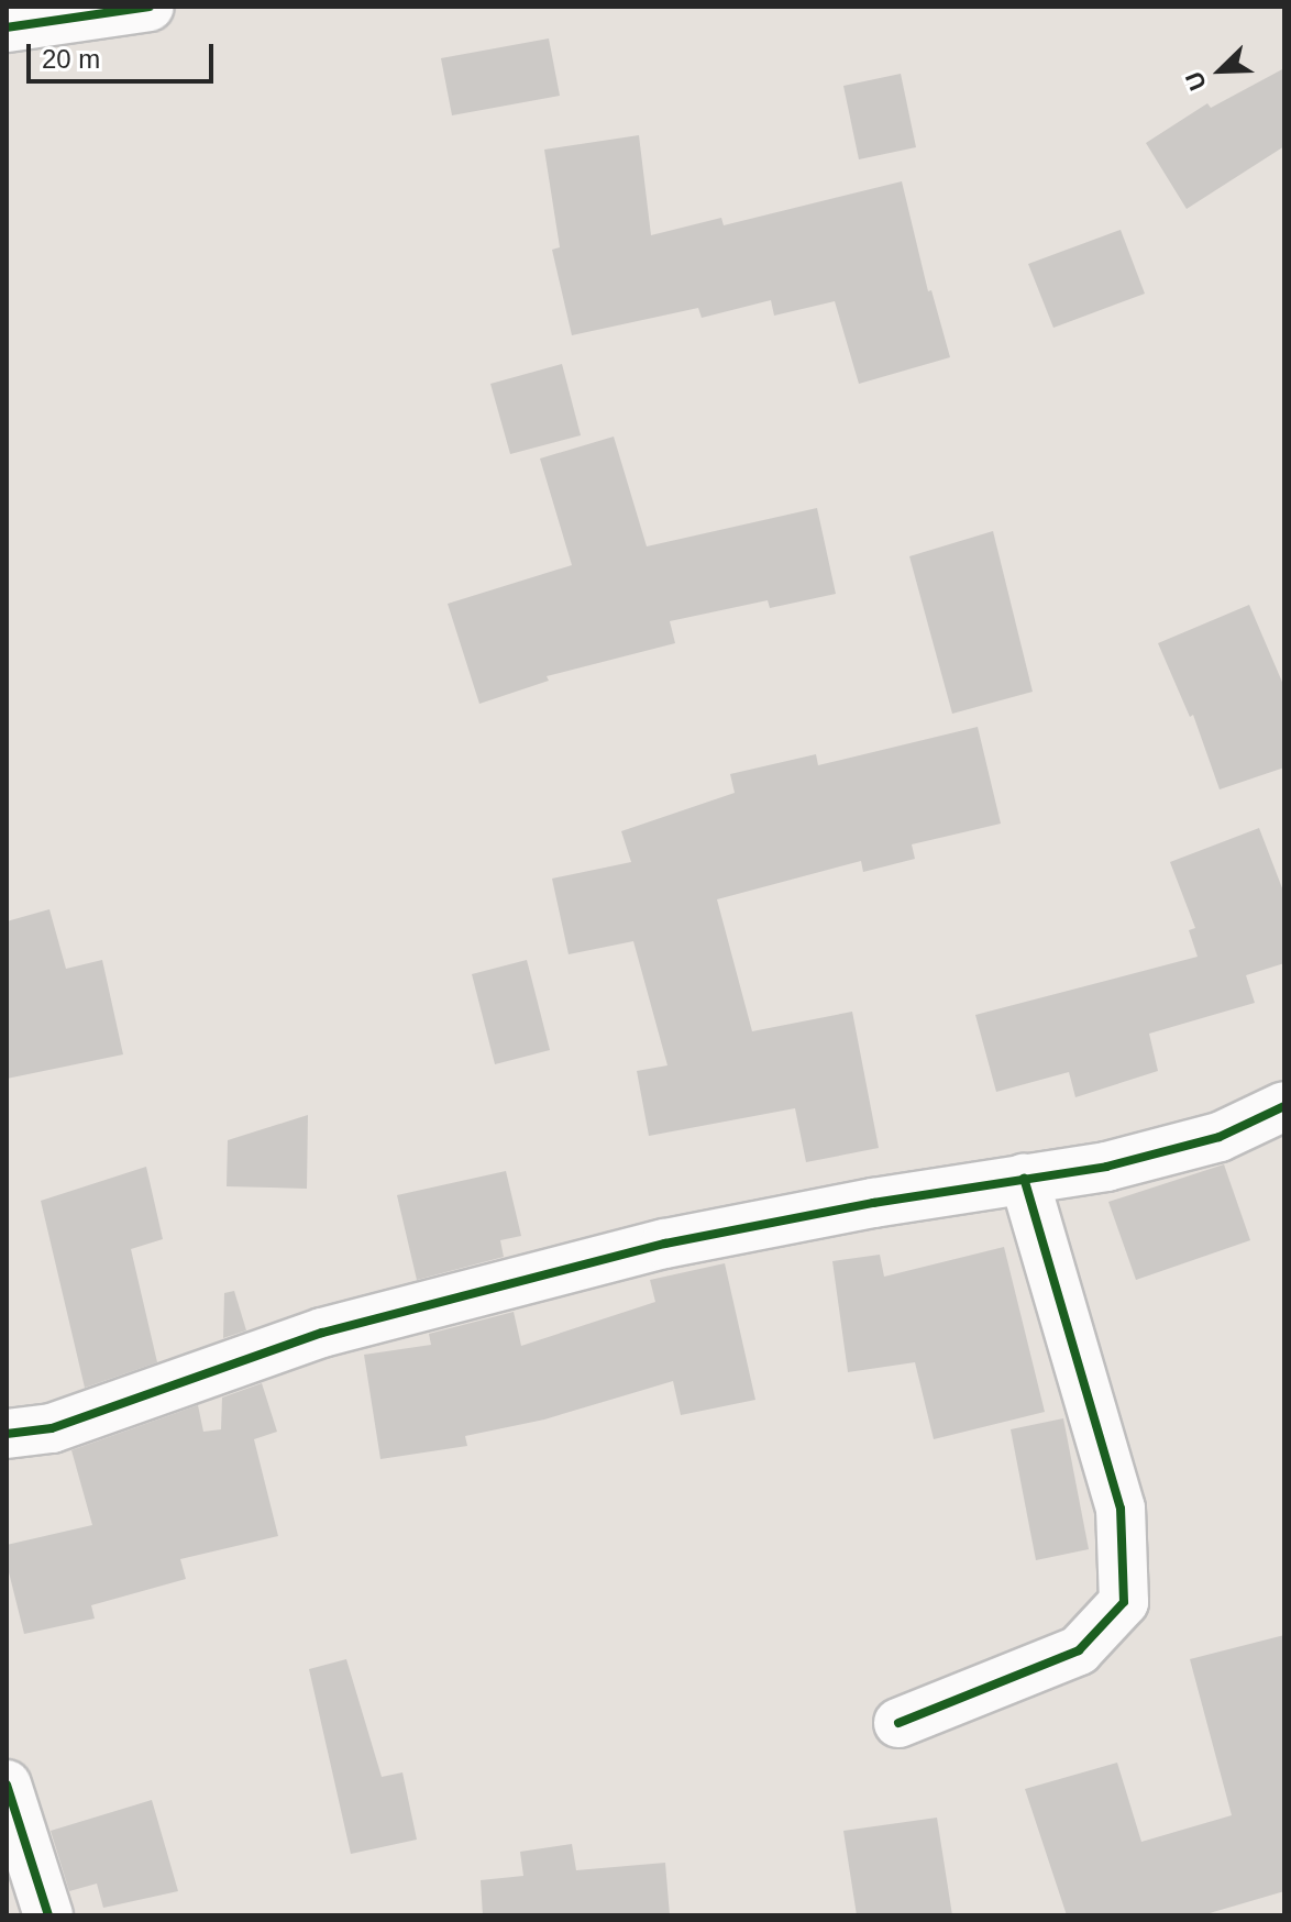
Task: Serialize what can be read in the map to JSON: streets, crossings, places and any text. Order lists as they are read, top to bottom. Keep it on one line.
{"scale_bar":"20 m","north":"bottom left"}
